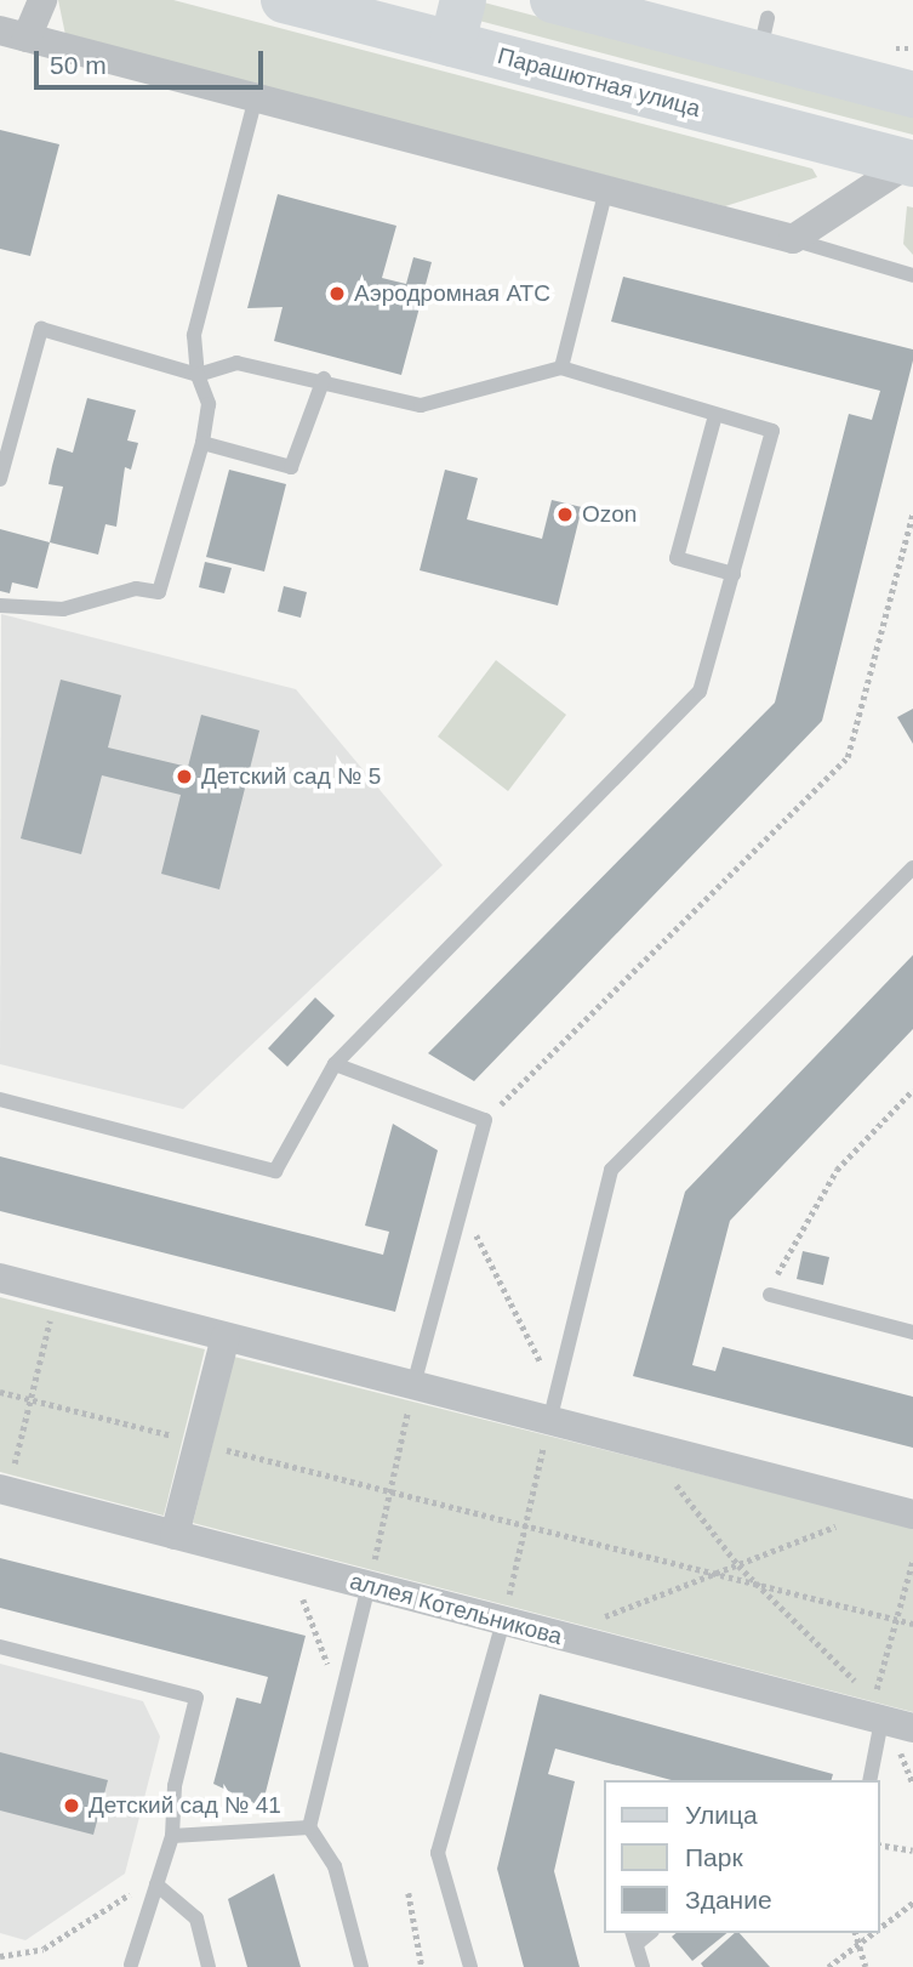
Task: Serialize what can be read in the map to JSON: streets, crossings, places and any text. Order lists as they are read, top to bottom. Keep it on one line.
{"streets":{"main road":["Парашютная улица"],"street":["аллея Котельникова"]},"places":["Аэродромная АТС","Ozon","Детский сад № 5","Детский сад № 41"],"legend":["Улица","Парк","Здание"],"scale_bar":"50 m"}
